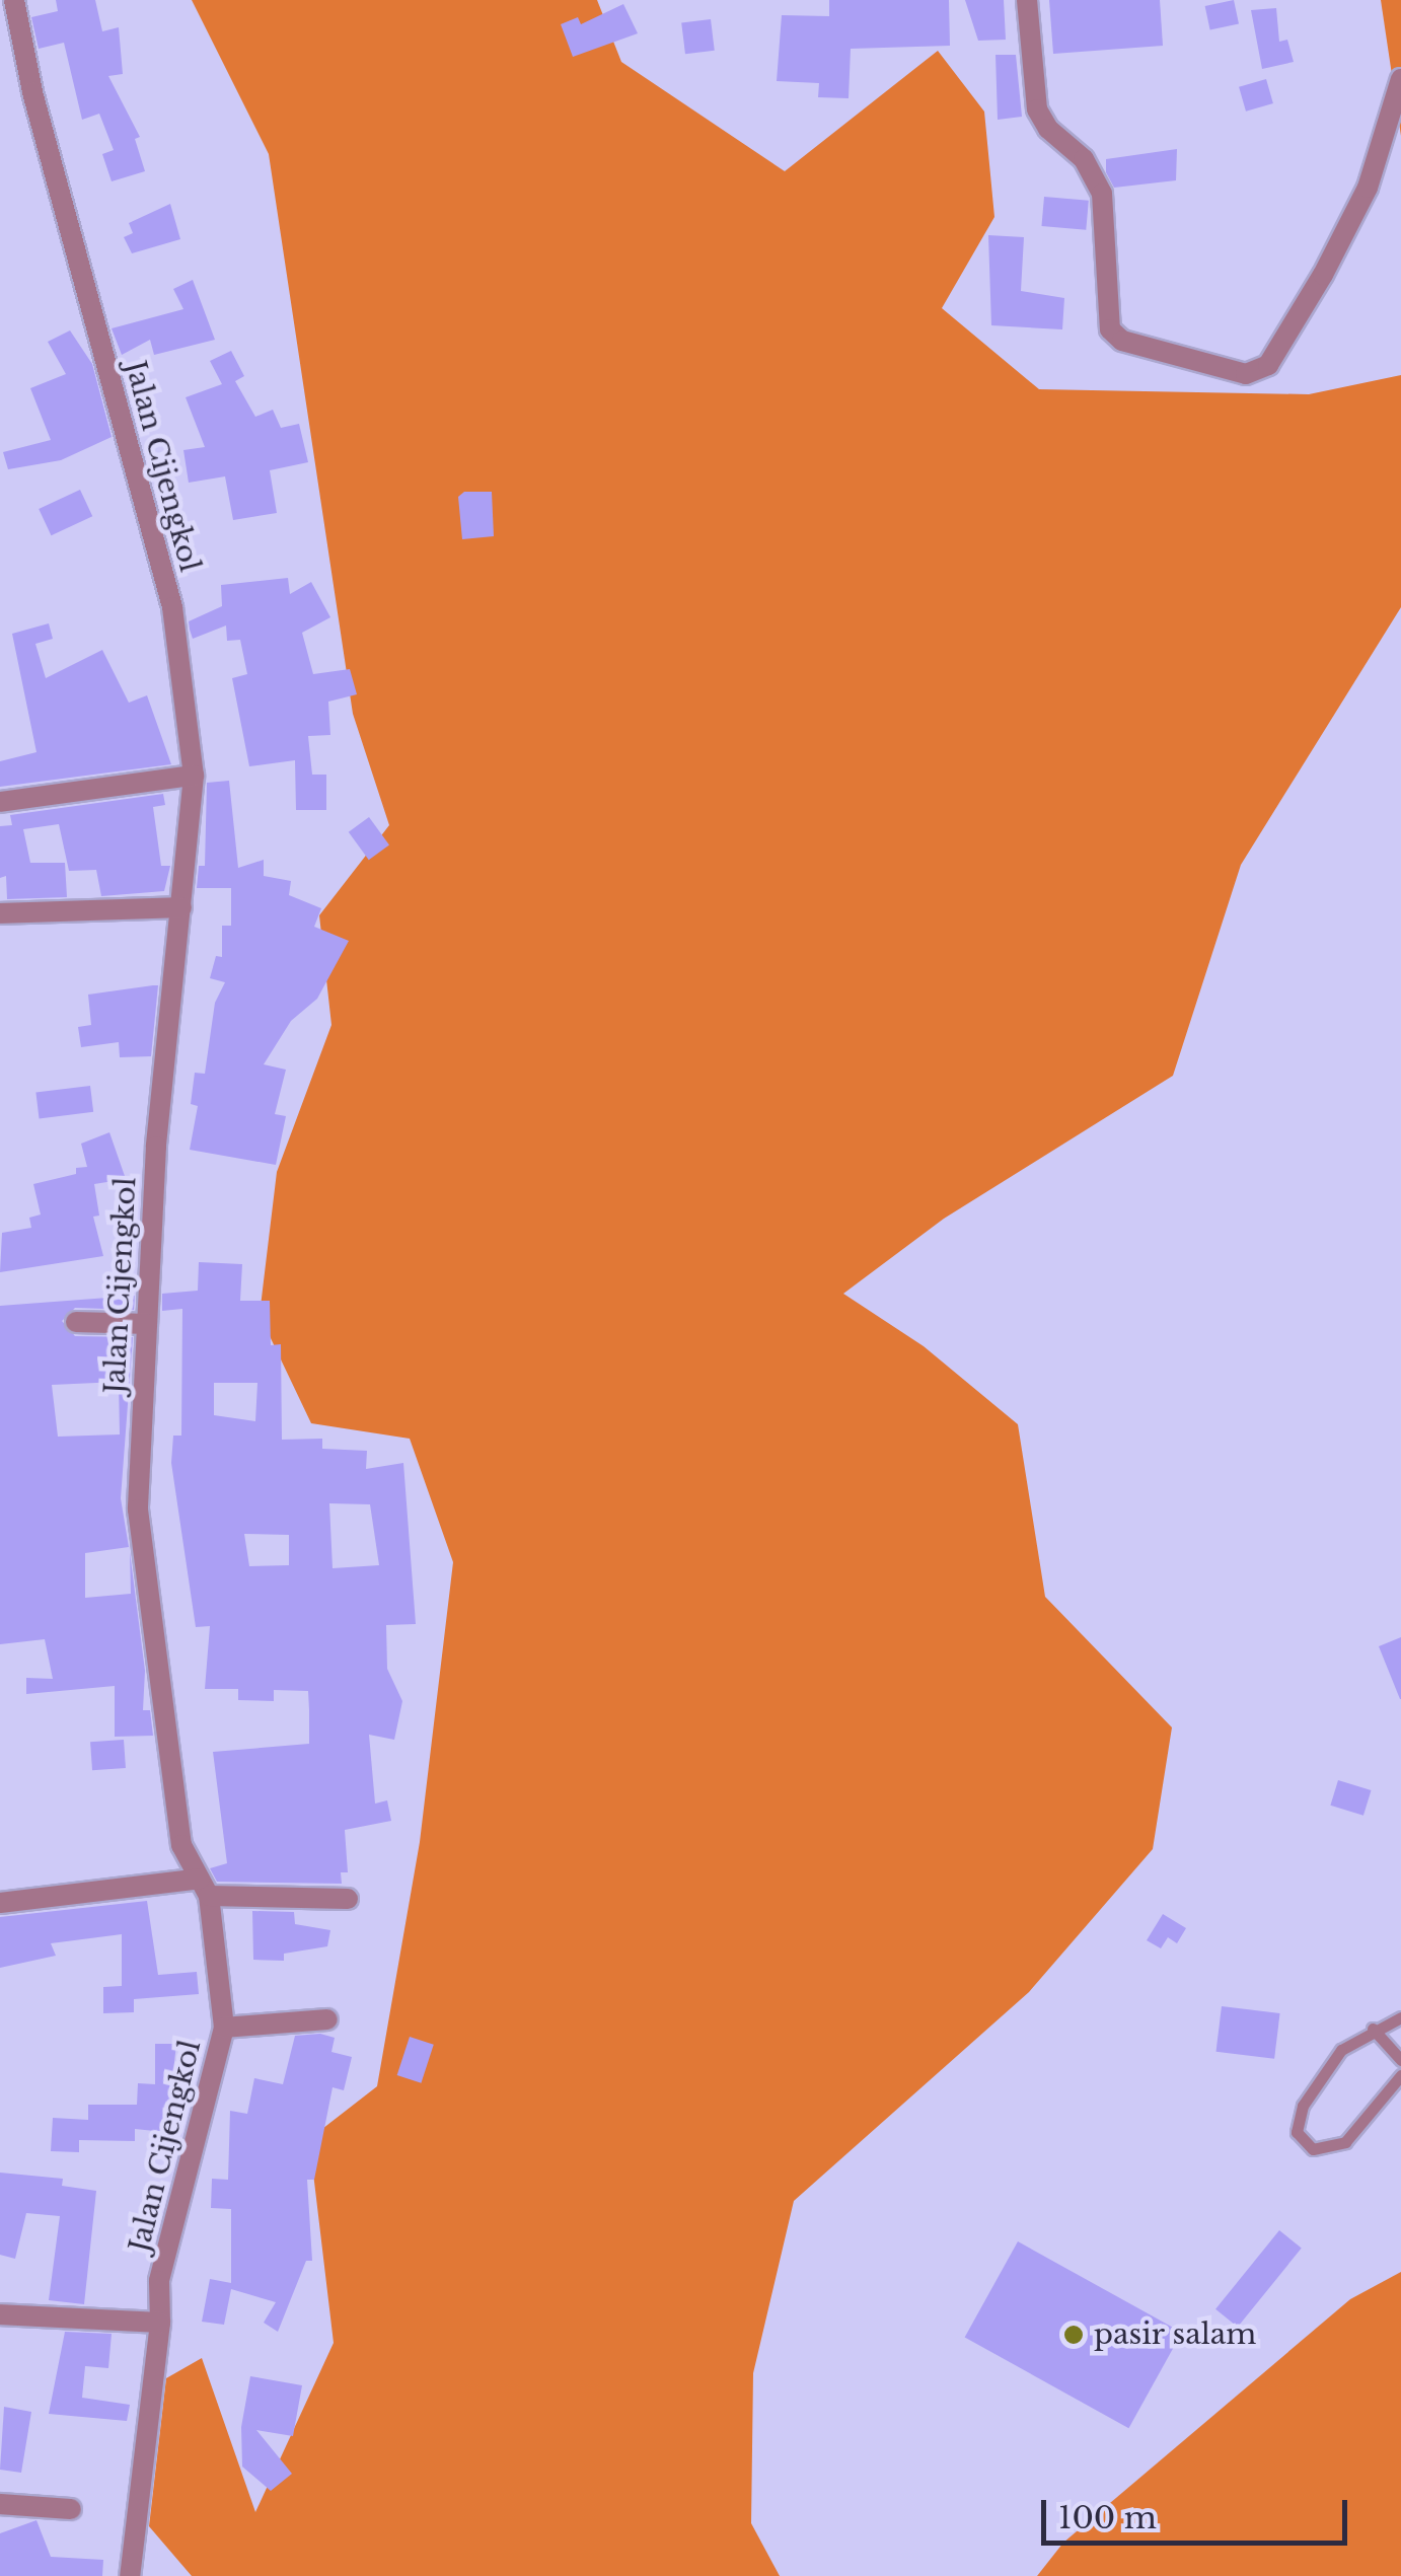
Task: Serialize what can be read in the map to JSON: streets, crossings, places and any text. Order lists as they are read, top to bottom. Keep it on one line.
{"streets":{"street":["Jalan Cijengkol"]},"places":["pasir salam"],"scale_bar":"100 m"}
